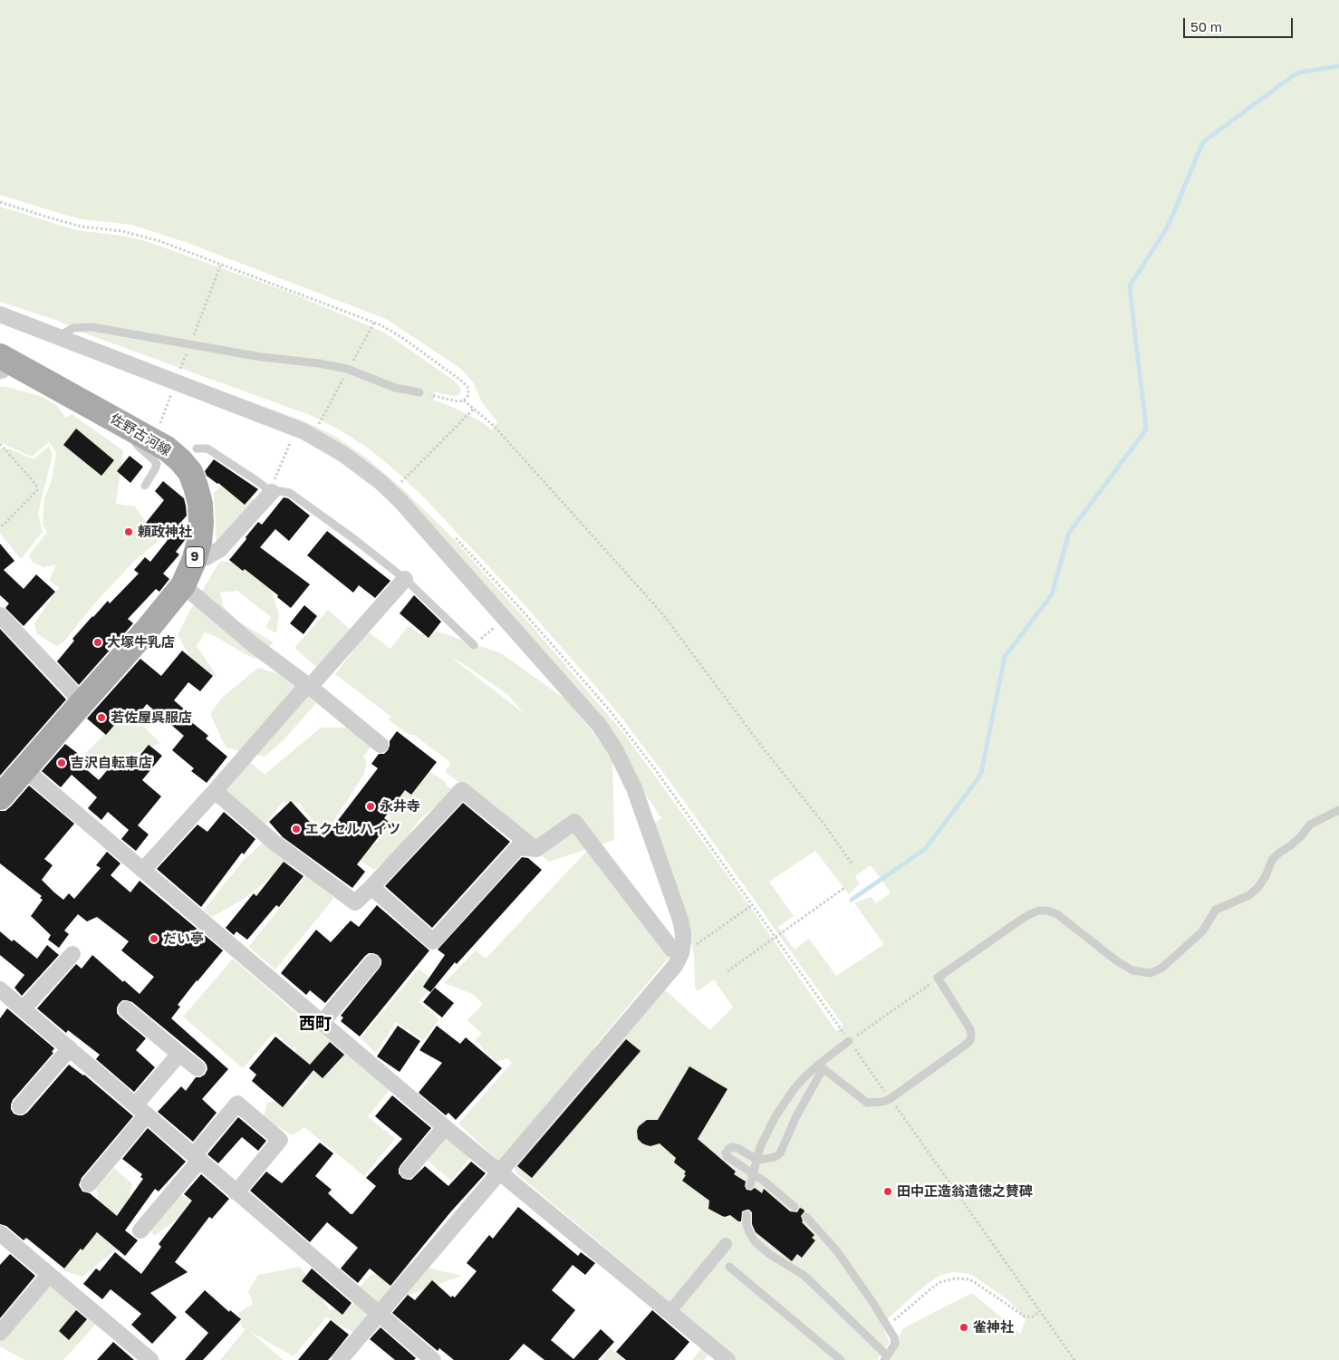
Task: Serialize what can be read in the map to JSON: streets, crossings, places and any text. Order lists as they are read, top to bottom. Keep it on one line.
{"streets":{"main road":["佐野古河線","9"]},"districts":["西町"],"places":["頼政神社","大塚牛乳店","若佐屋呉服店","吉沢自転車店","永井寺","エクセルハイツ","だい亭","田中正造翁遺徳之賛碑","雀神社"],"scale_bar":"50 m"}
